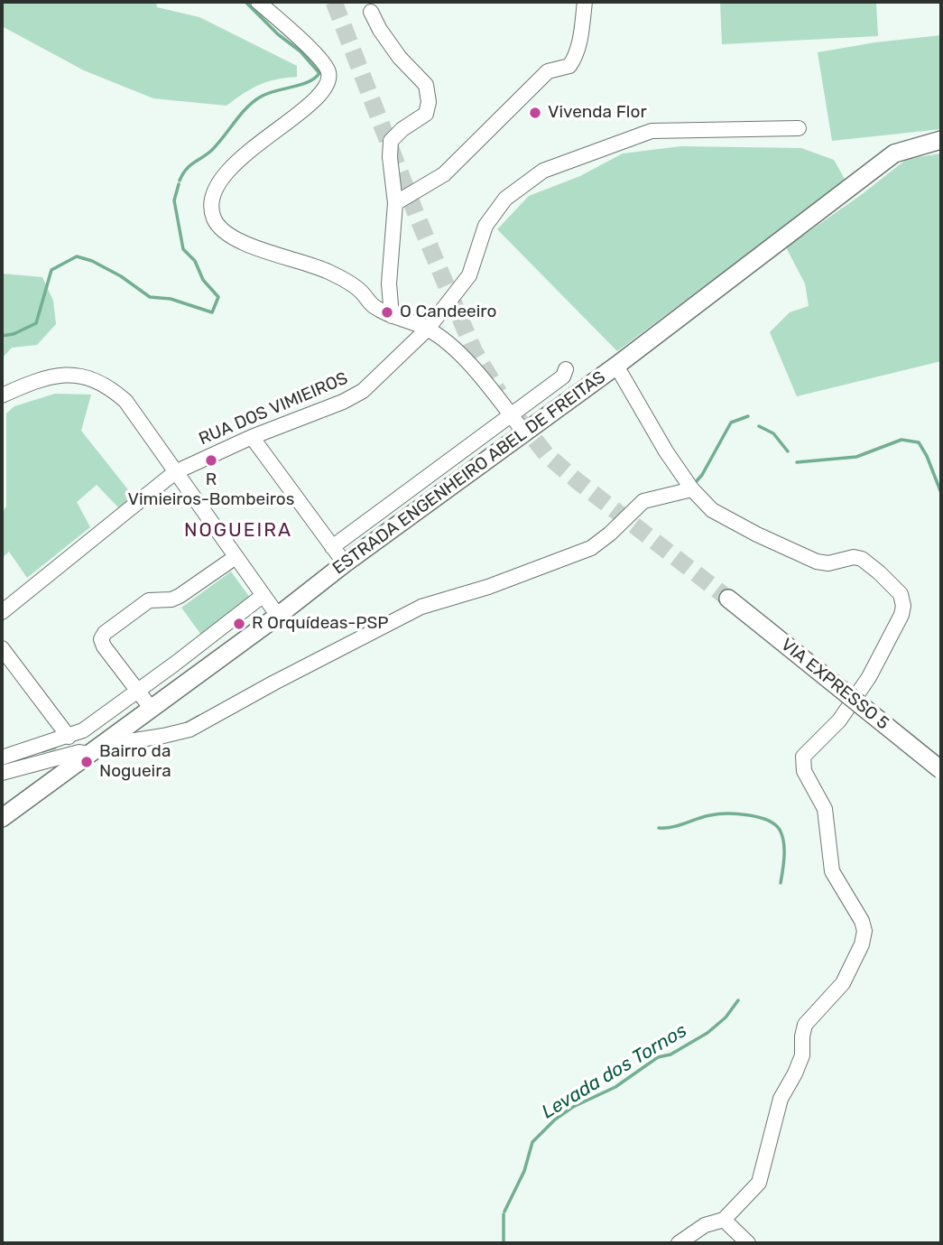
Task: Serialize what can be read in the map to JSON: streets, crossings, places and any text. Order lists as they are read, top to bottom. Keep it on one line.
{"streets":{"main road":["ESTRADA ENGENHEIRO ABEL DE FREITAS","VIA EXPRESSO 5"],"street":["RUA DOS VIMIEIROS"]},"districts":["NOGUEIRA"],"water":["Levada dos Tornos"],"places":["Vivenda Flor","O Candeeiro","R Vimieiros-Bombeiros","R Orquídeas-PSP","Bairro da Nogueira"]}
